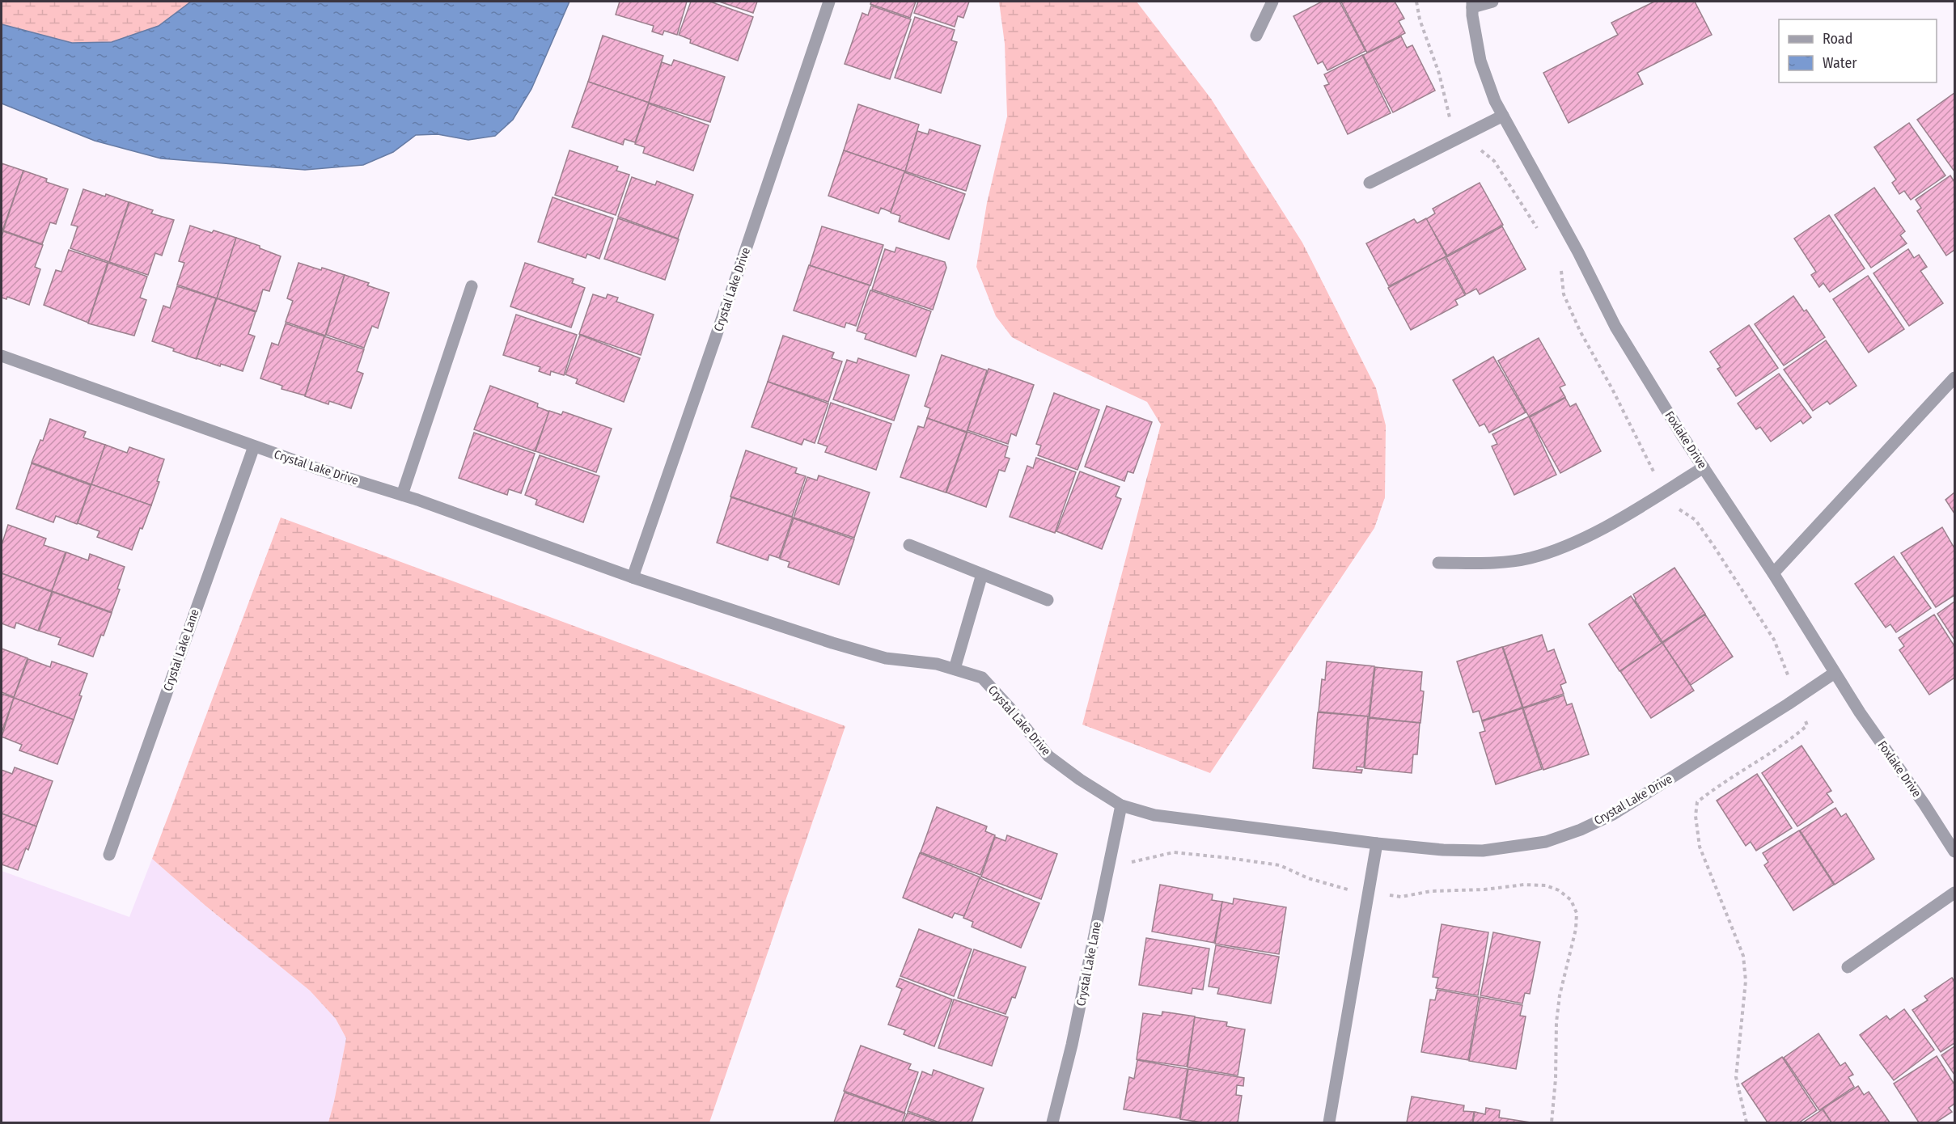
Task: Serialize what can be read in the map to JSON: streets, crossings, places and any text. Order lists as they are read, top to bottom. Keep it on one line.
{"streets":{"street":["Crystal Lake Drive","Foxlake Drive","Crystal Lake Lane"]},"crossings":[["Crystal Lake Drive","Foxlake Drive"],["Crystal Lake Drive","Crystal Lake Lane"]],"legend":["Road","Water"]}
